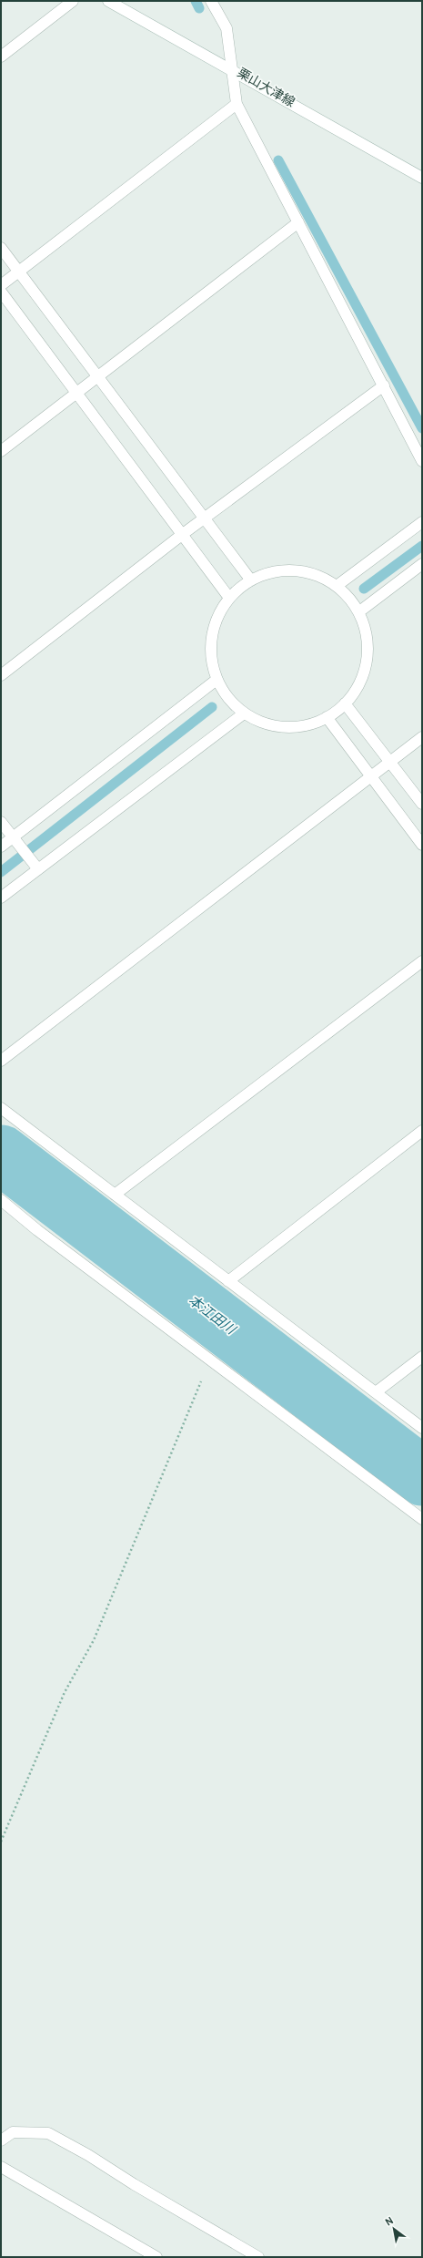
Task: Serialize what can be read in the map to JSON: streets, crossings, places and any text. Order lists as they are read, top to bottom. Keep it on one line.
{"streets":{"street":["栗山大津線"]},"water":["本江田川"],"north":"top left"}
